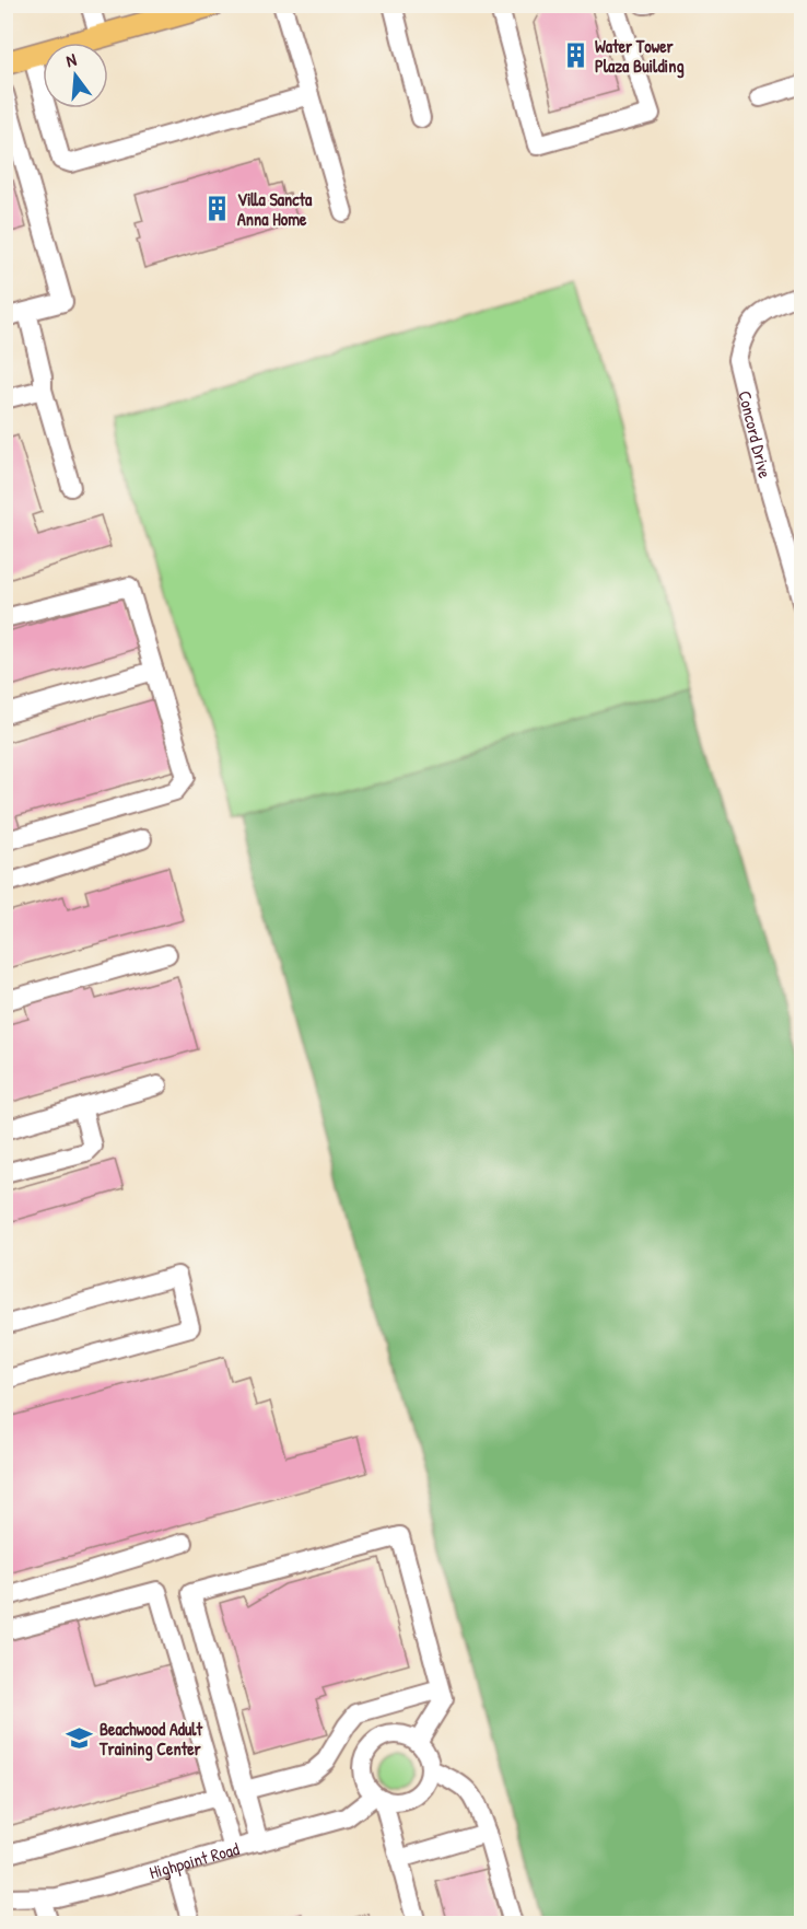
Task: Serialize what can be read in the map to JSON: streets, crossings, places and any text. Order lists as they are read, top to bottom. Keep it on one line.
{"streets":{"street":["Concord Drive","Highpoint Road"]},"places":{"building":["Water Tower Plaza Building","Villa Sancta Anna Home"],"school or university":["Beachwood Adult Training Center"]},"north":"top"}
